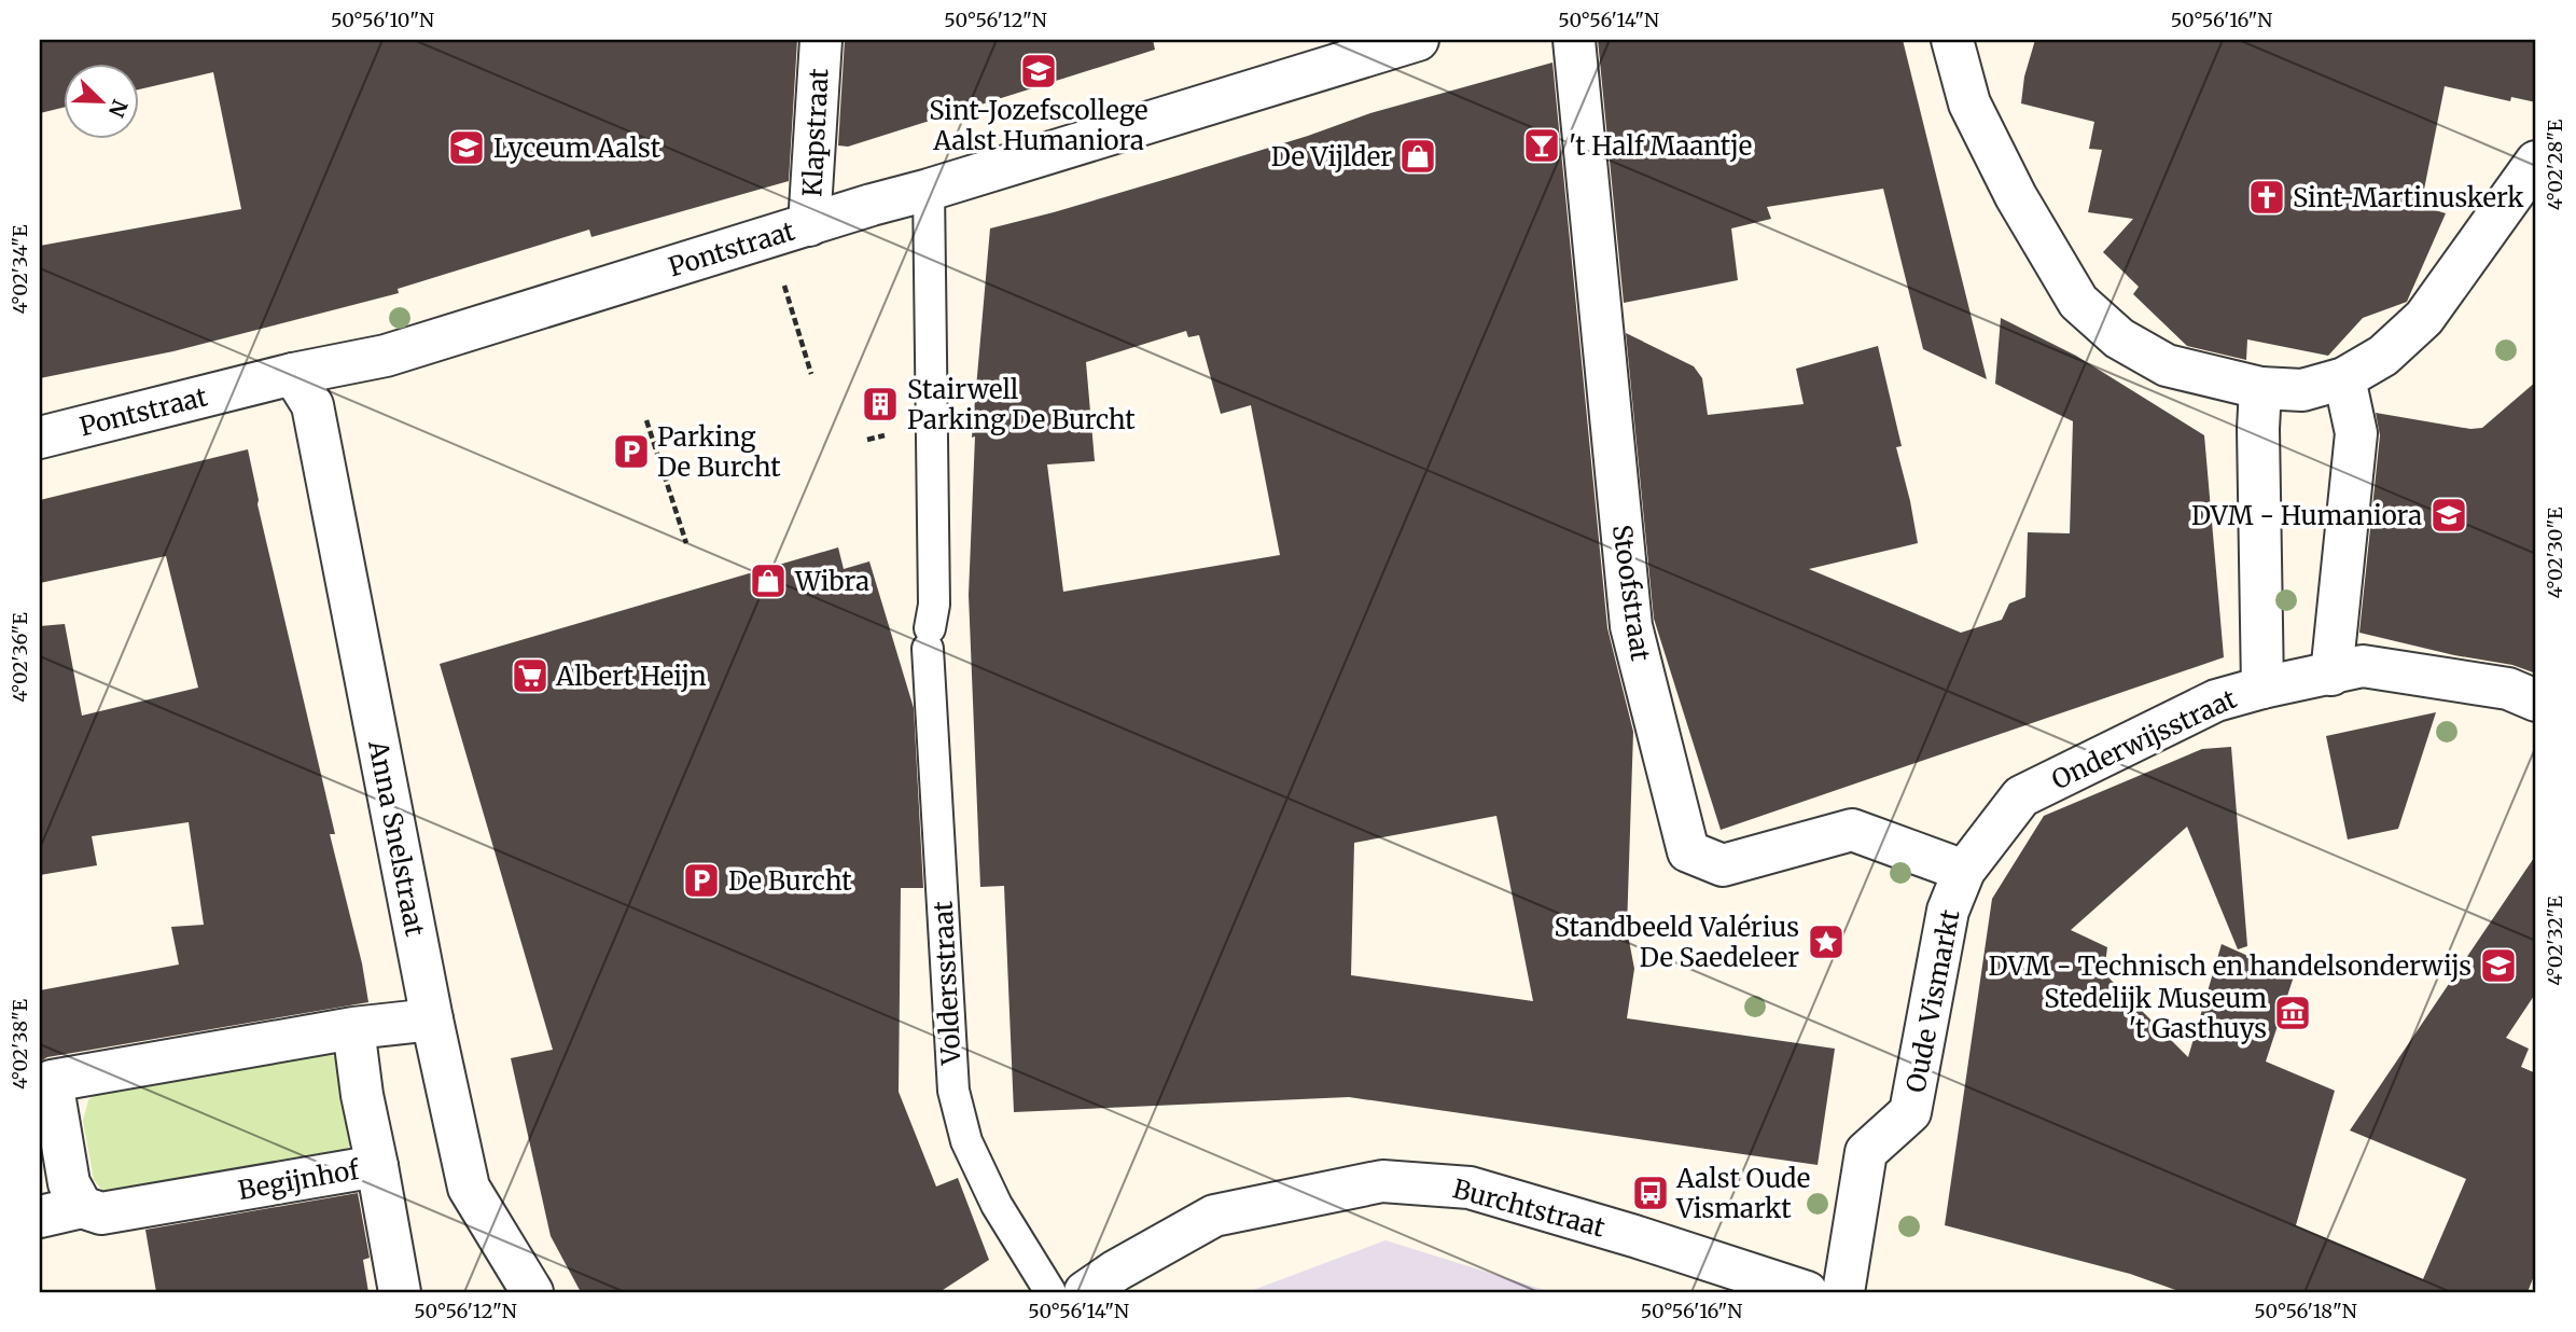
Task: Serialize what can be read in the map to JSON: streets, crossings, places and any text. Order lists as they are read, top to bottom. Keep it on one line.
{"streets":{"street":["Klapstraat","Pontstraat","Stoofstraat","Onderwijsstraat","Anna Snelstraat","Oude Vismarkt","Begijnhof","Burchtstraat"],"lane":["Voldersstraat"]},"crossings":[["Klapstraat","Pontstraat"],["Pontstraat","Anna Snelstraat"],["Pontstraat","Voldersstraat"],["Stoofstraat","Onderwijsstraat"],["Stoofstraat","Oude Vismarkt"],["Onderwijsstraat","Oude Vismarkt"]],"places":{"school or university":["Sint-Jozefscollege Aalst Humaniora","Lyceum Aalst","DVM - Humaniora","DVM - Technisch en handelsonderwijs"],"bar":["'t Half Maantje"],"shop":["De Vijlder","Wibra"],"church":["Sint-Martinuskerk"],"building":["Stairwell Parking De Burcht"],"parking":["Parking De Burcht","De Burcht"],"supermarket":["Albert Heijn"],"place":["Standbeeld Valérius De Saedeleer"],"museum":["Stedelijk Museum 't Gasthuys"],"bus stop":["Aalst Oude Vismarkt"]},"north":"bottom right","coordinates":["50°56'10\"N","50°56'12\"N","50°56'14\"N","50°56'16\"N","4°02'28\"E","4°02'34\"E","4°02'30\"E","4°02'36\"E","4°02'32\"E","4°02'38\"E","50°56'18\"N"]}
